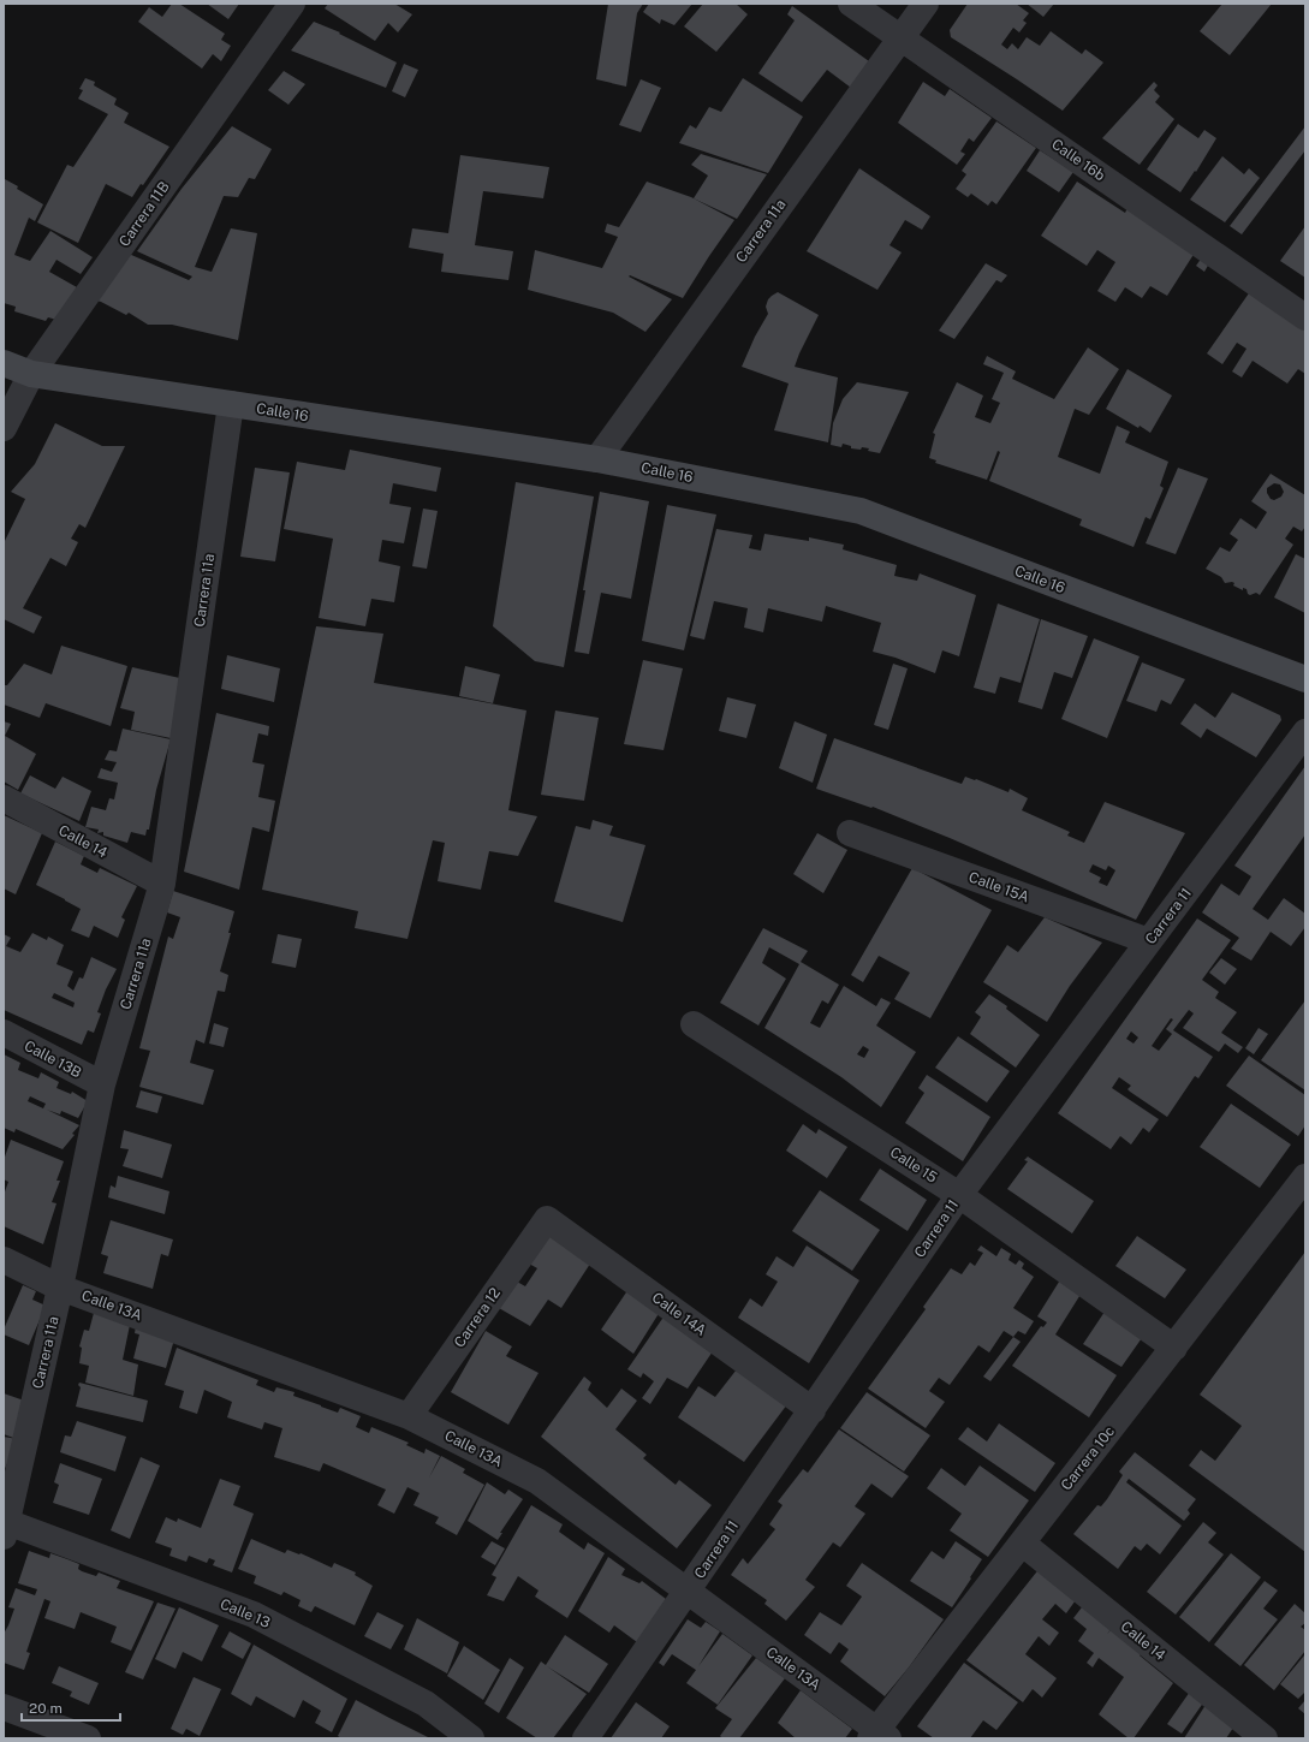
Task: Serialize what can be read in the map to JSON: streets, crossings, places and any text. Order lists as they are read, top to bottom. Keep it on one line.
{"streets":{"main road":["Calle 16"],"street":["Calle 16b","Carrera 11B","Carrera 11a","Calle 14","Calle 15A","Carrera 11","Calle 13B","Calle 15","Calle 13A","Calle 14A","Carrera 12","Carrera 10c","Calle 13"]},"crossings":[["Calle 16b","Carrera 11a"],["Carrera 11B","Calle 16"],["Carrera 11a","Calle 16"],["Carrera 11a","Calle 14"],["Carrera 11a","Calle 13B"],["Carrera 11a","Calle 13A"],["Carrera 11a","Calle 13"],["Calle 14","Carrera 10c"],["Calle 15A","Carrera 11"],["Carrera 11","Calle 15"],["Carrera 11","Calle 13A"],["Carrera 11","Calle 14A"],["Calle 15","Carrera 10c"],["Calle 13A","Carrera 12"],["Calle 13A","Carrera 10c"],["Calle 14A","Carrera 12"]],"scale_bar":"20 m"}
